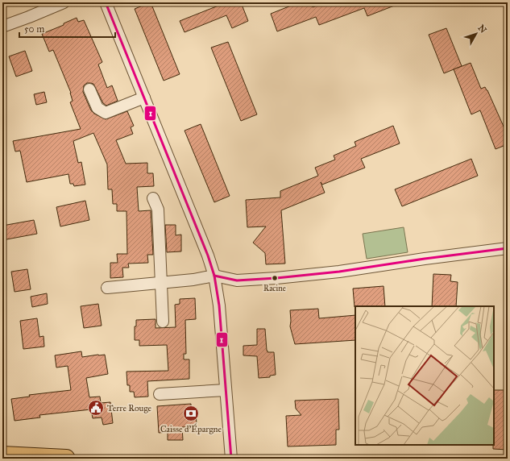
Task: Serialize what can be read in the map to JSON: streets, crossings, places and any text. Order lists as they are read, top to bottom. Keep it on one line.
{"places":{"other":["Racine"],"public building":["Terre Rouge"],"bank":["Caisse d'Épargne"]},"lines":["transit line 1"],"scale_bar":"50 m","north":"top right"}
